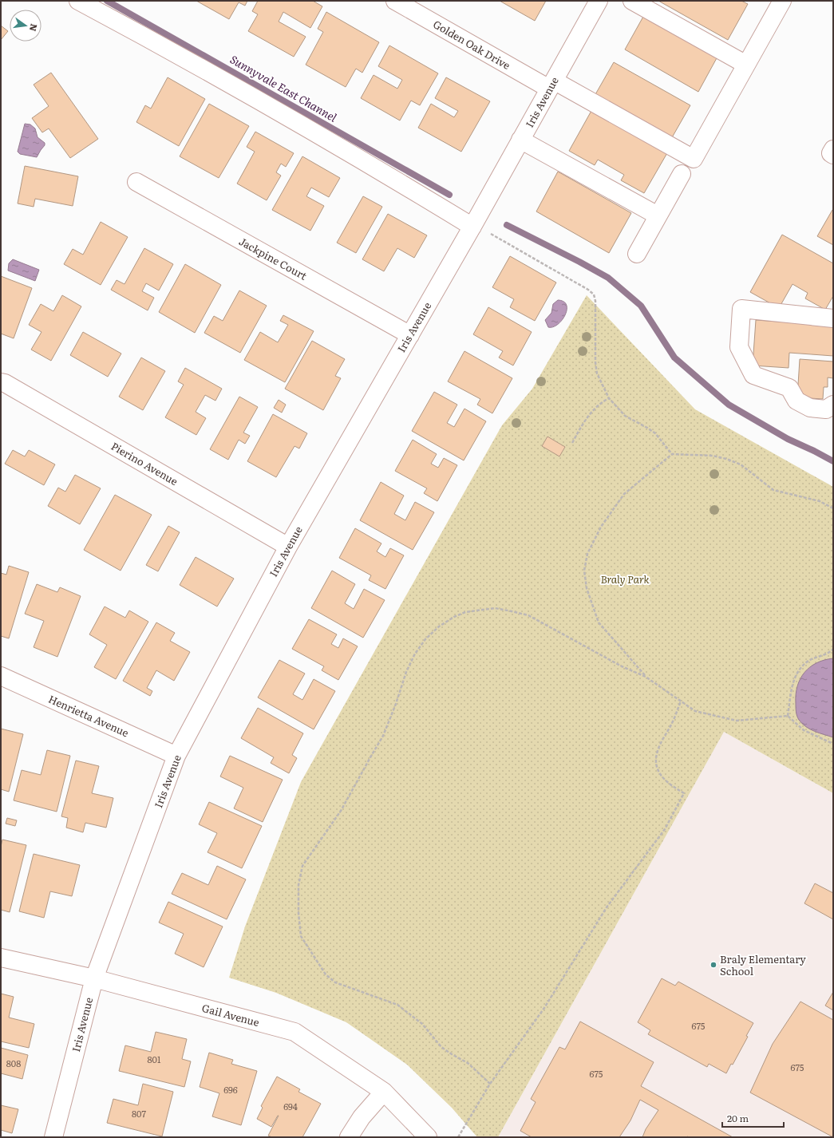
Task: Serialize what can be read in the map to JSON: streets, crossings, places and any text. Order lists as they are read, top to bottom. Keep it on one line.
{"streets":{"street":["Golden Oak Drive","Iris Avenue","Jackpine Court","Pierino Avenue","Henrietta Avenue","Gail Avenue"]},"crossings":[["Golden Oak Drive","Iris Avenue"],["Iris Avenue","Jackpine Court"],["Iris Avenue","Pierino Avenue"],["Iris Avenue","Henrietta Avenue"],["Iris Avenue","Gail Avenue"]],"water":["Sunnyvale East Channel"],"parks":["Braly Park"],"places":["Braly Elementary School"],"house_numbers":["675","801","808","675","675","696","694","807"],"scale_bar":"20 m","north":"right"}
